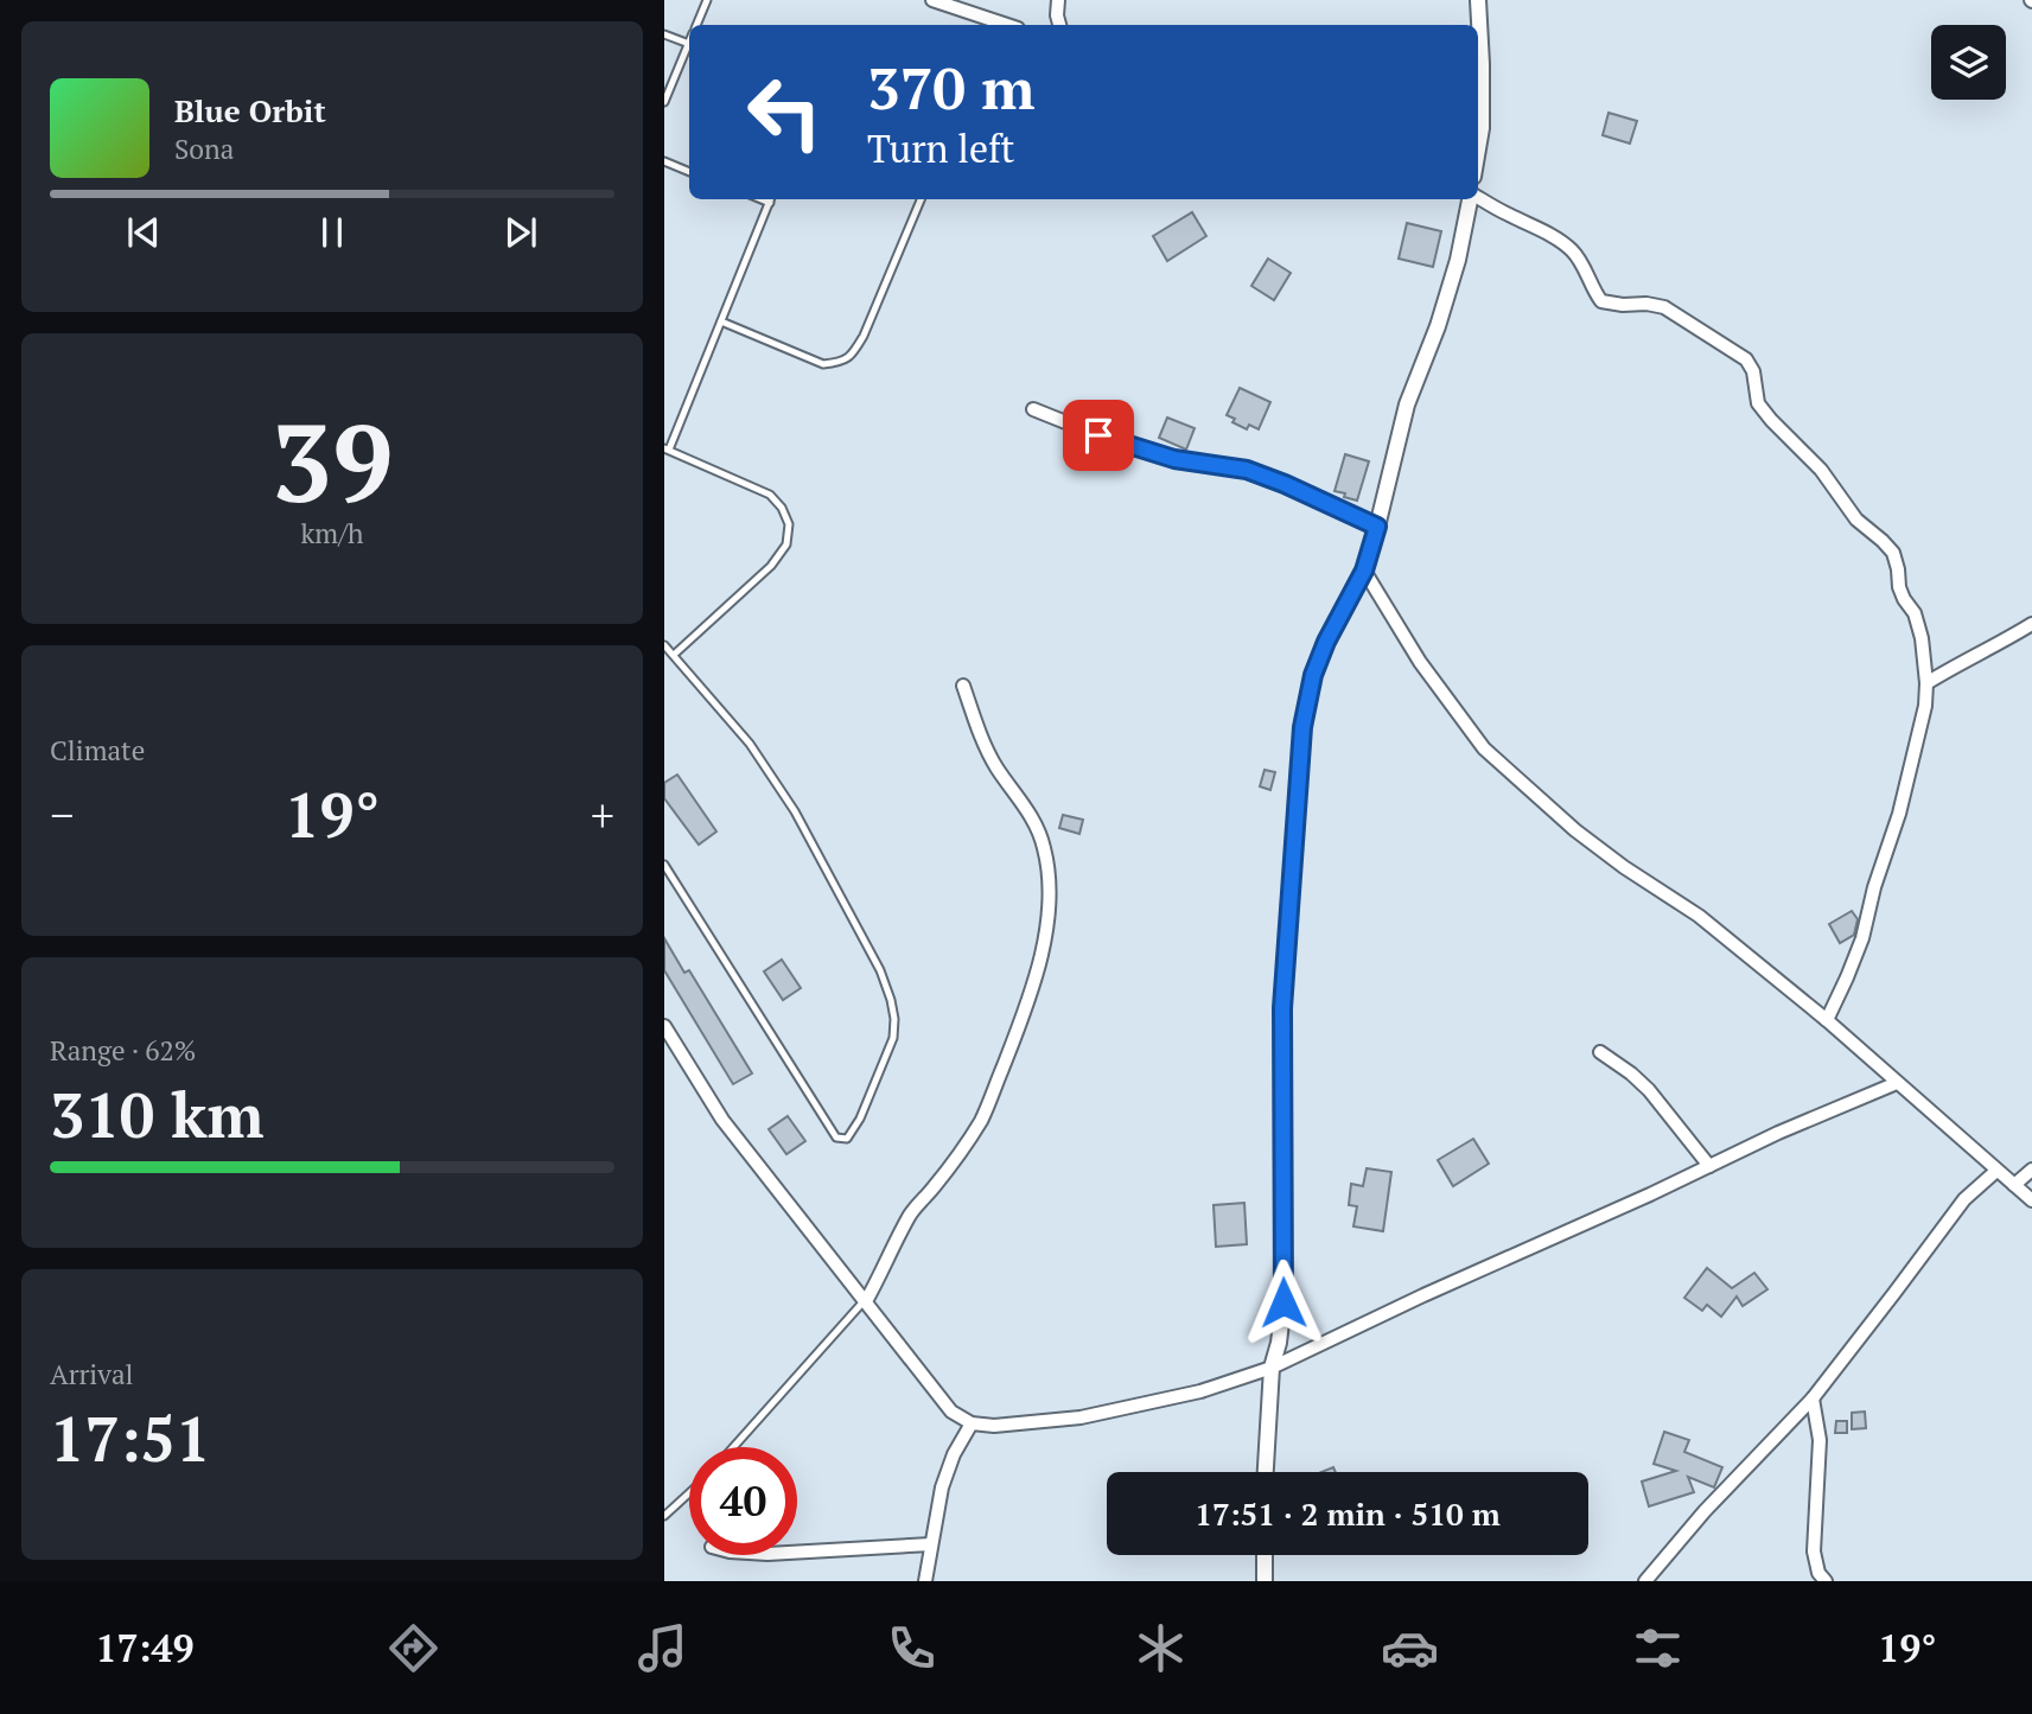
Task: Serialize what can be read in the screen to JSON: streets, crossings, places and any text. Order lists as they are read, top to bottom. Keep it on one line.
{"page":{"turn":["370 m","Turn left"],"song":["Blue Orbit","Sona"],"tile":[["39","km/h"],"Climate",["Range · 62%","310 km"],["Arrival","17:51"]],"heat":["−","19°","+"],"limit":"40","trip":"17:51 · 2 min · 510 m","tabs":["17:49","19°"]}}
